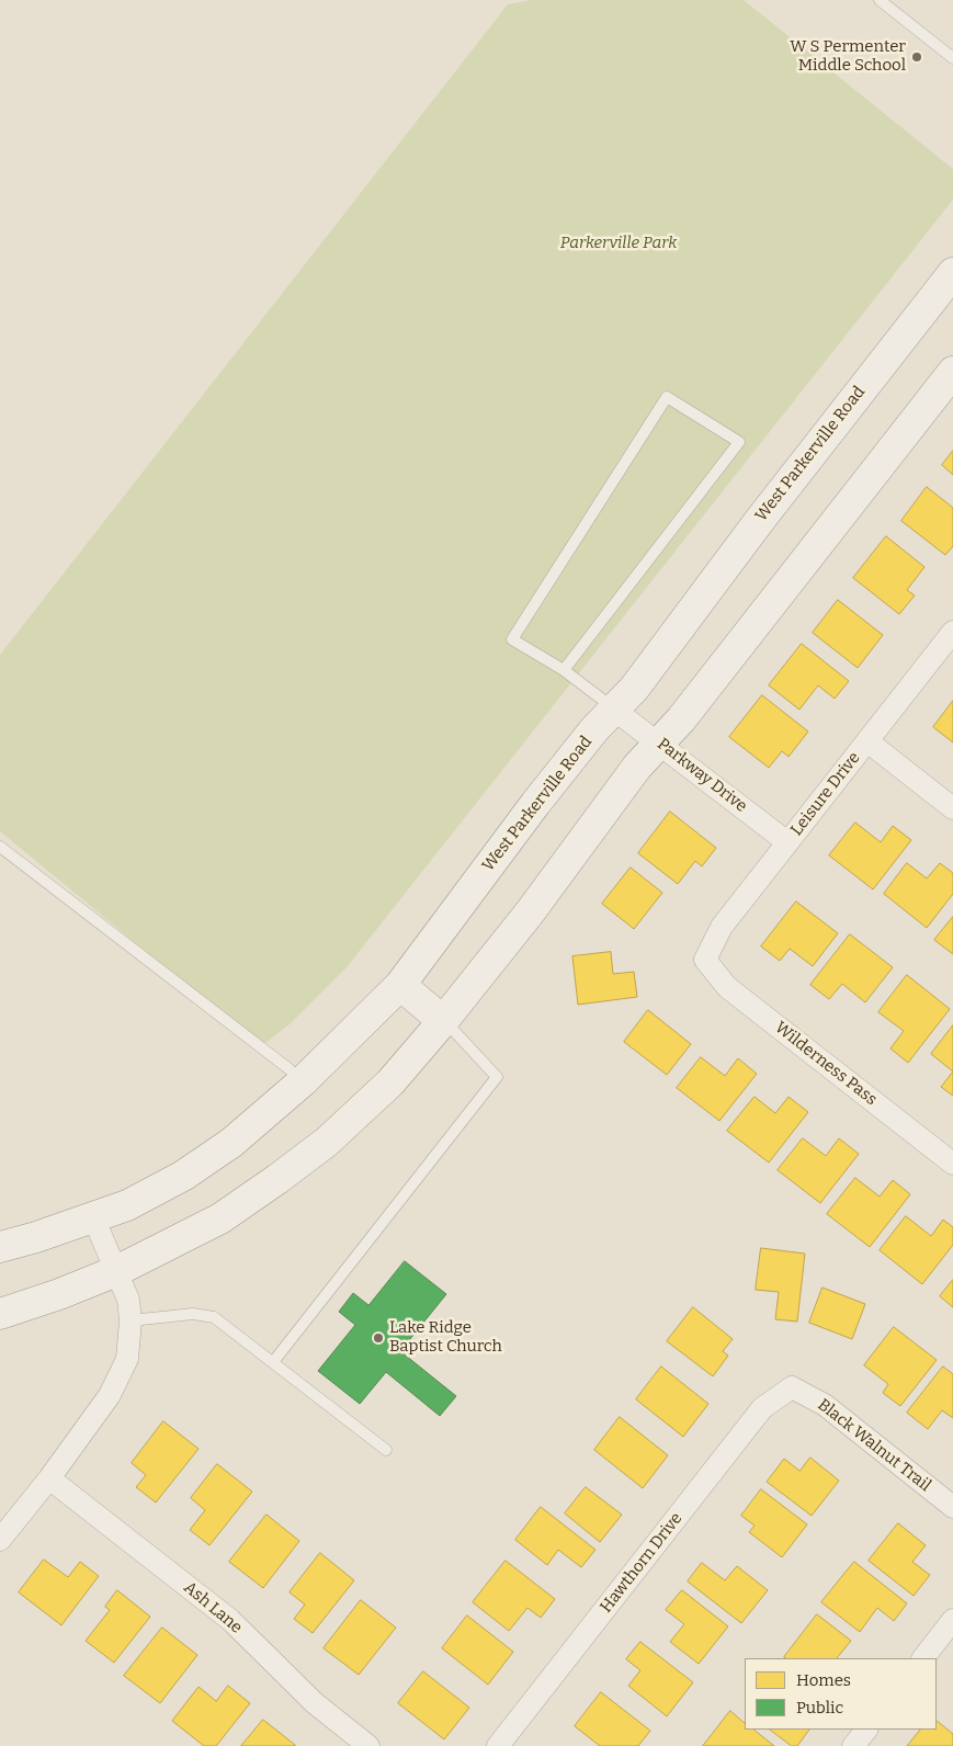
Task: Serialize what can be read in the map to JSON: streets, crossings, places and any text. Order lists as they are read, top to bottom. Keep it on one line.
{"streets":{"main road":["West Parkerville Road"],"street":["Parkway Drive","Leisure Drive","Wilderness Pass","Black Walnut Trail","Hawthorn Drive","Ash Lane"]},"crossings":[["West Parkerville Road","Parkway Drive"],["Parkway Drive","Leisure Drive"],["Leisure Drive","Wilderness Pass"],["Black Walnut Trail","Hawthorn Drive"]],"parks":["Parkerville Park"],"places":["W S Permenter Middle School","Lake Ridge Baptist Church"],"legend":["Homes","Public"]}
